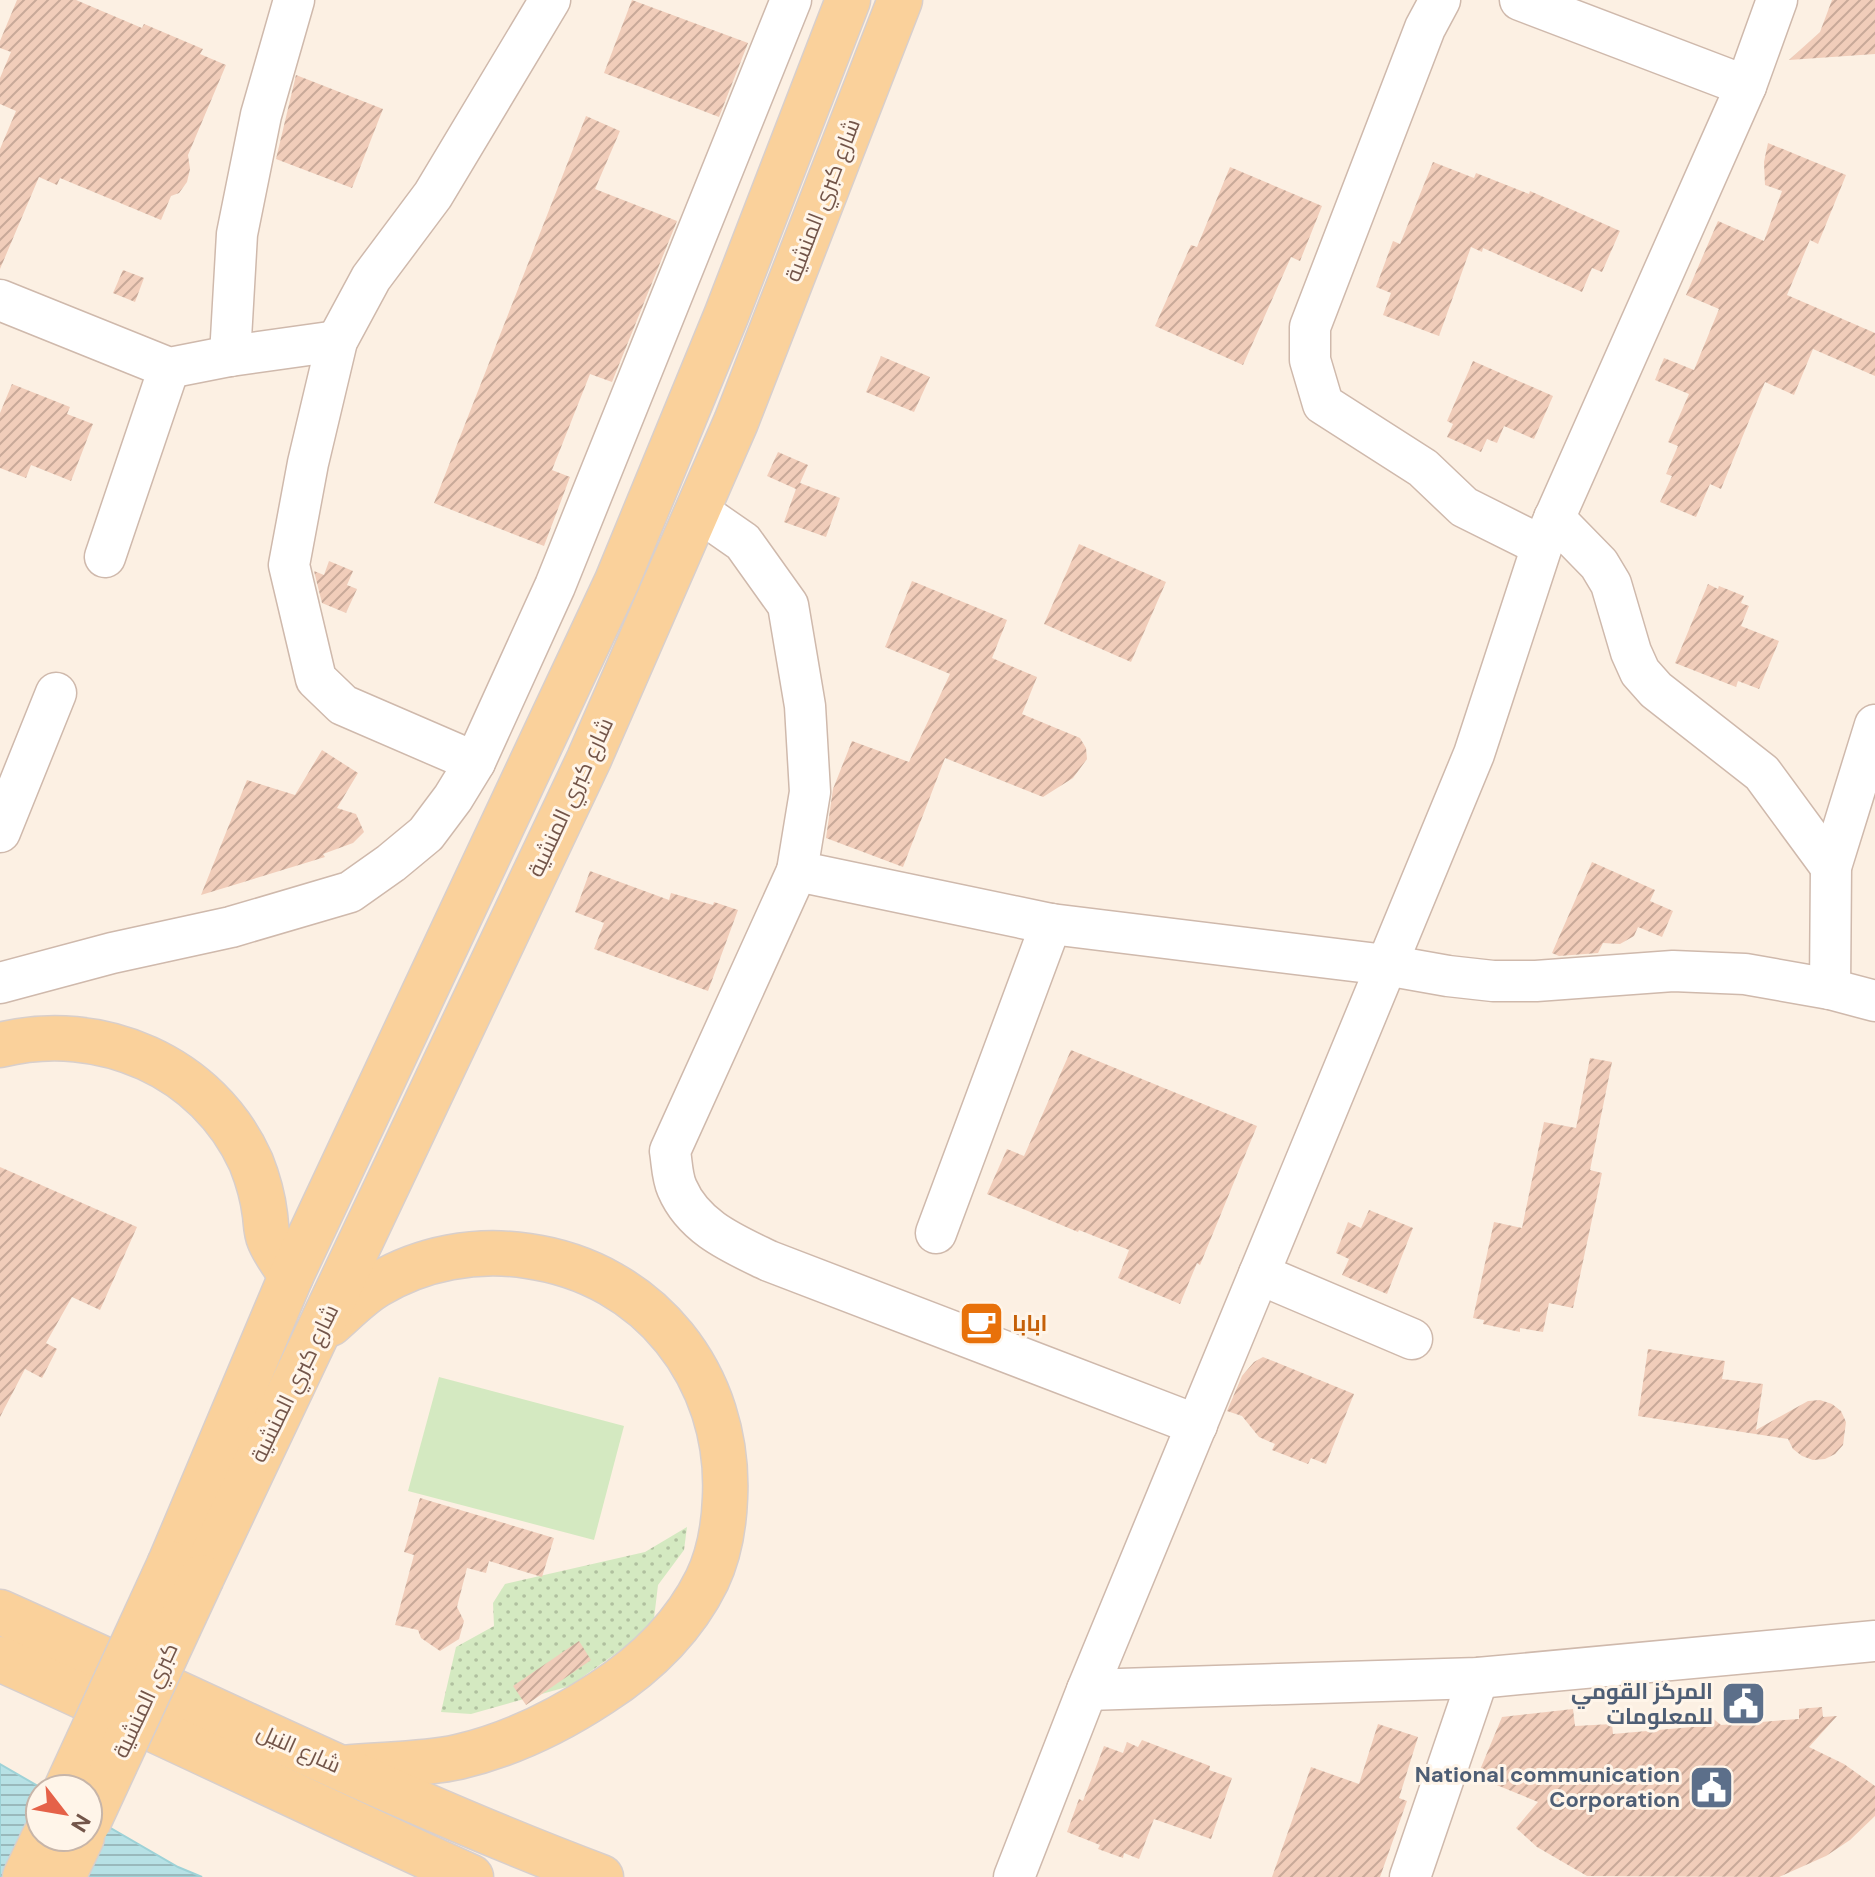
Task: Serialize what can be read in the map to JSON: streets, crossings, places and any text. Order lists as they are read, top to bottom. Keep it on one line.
{"streets":{"main road":["شارع كبري المنشية","كبري المنشية","شارع النيل"]},"crossings":[["شارع كبري المنشية","كبري المنشية"]],"places":{"cafe":["ابابا"],"public building":["المركز القومي للمعلومات","National communication Corporation"]},"north":"bottom right"}
